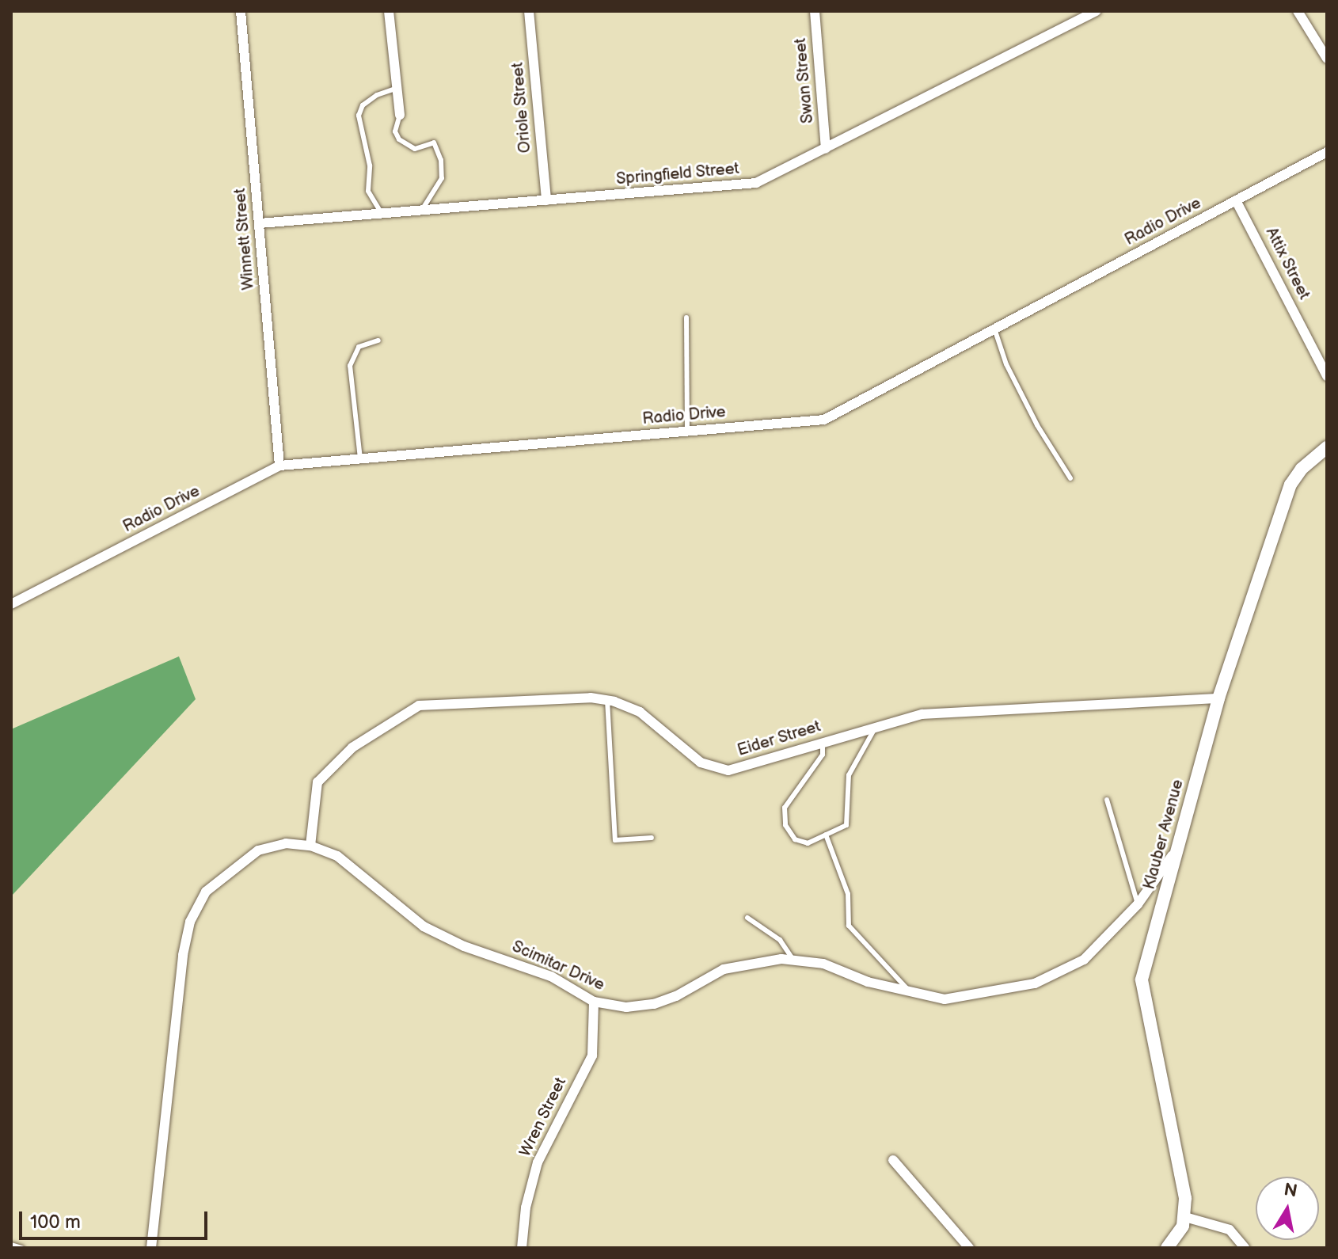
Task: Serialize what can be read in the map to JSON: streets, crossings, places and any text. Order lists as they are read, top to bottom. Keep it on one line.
{"streets":{"street":["Swan Street","Oriole Street","Springfield Street","Radio Drive","Winnett Street","Attix Street","Eider Street","Klauber Avenue","Scimitar Drive","Wren Street"]},"crossings":[["Swan Street","Springfield Street"],["Oriole Street","Springfield Street"],["Springfield Street","Winnett Street"],["Radio Drive","Winnett Street"],["Radio Drive","Attix Street"],["Eider Street","Klauber Avenue"],["Eider Street","Scimitar Drive"],["Klauber Avenue","Scimitar Drive"],["Scimitar Drive","Wren Street"]],"scale_bar":"100 m","north":"top"}
